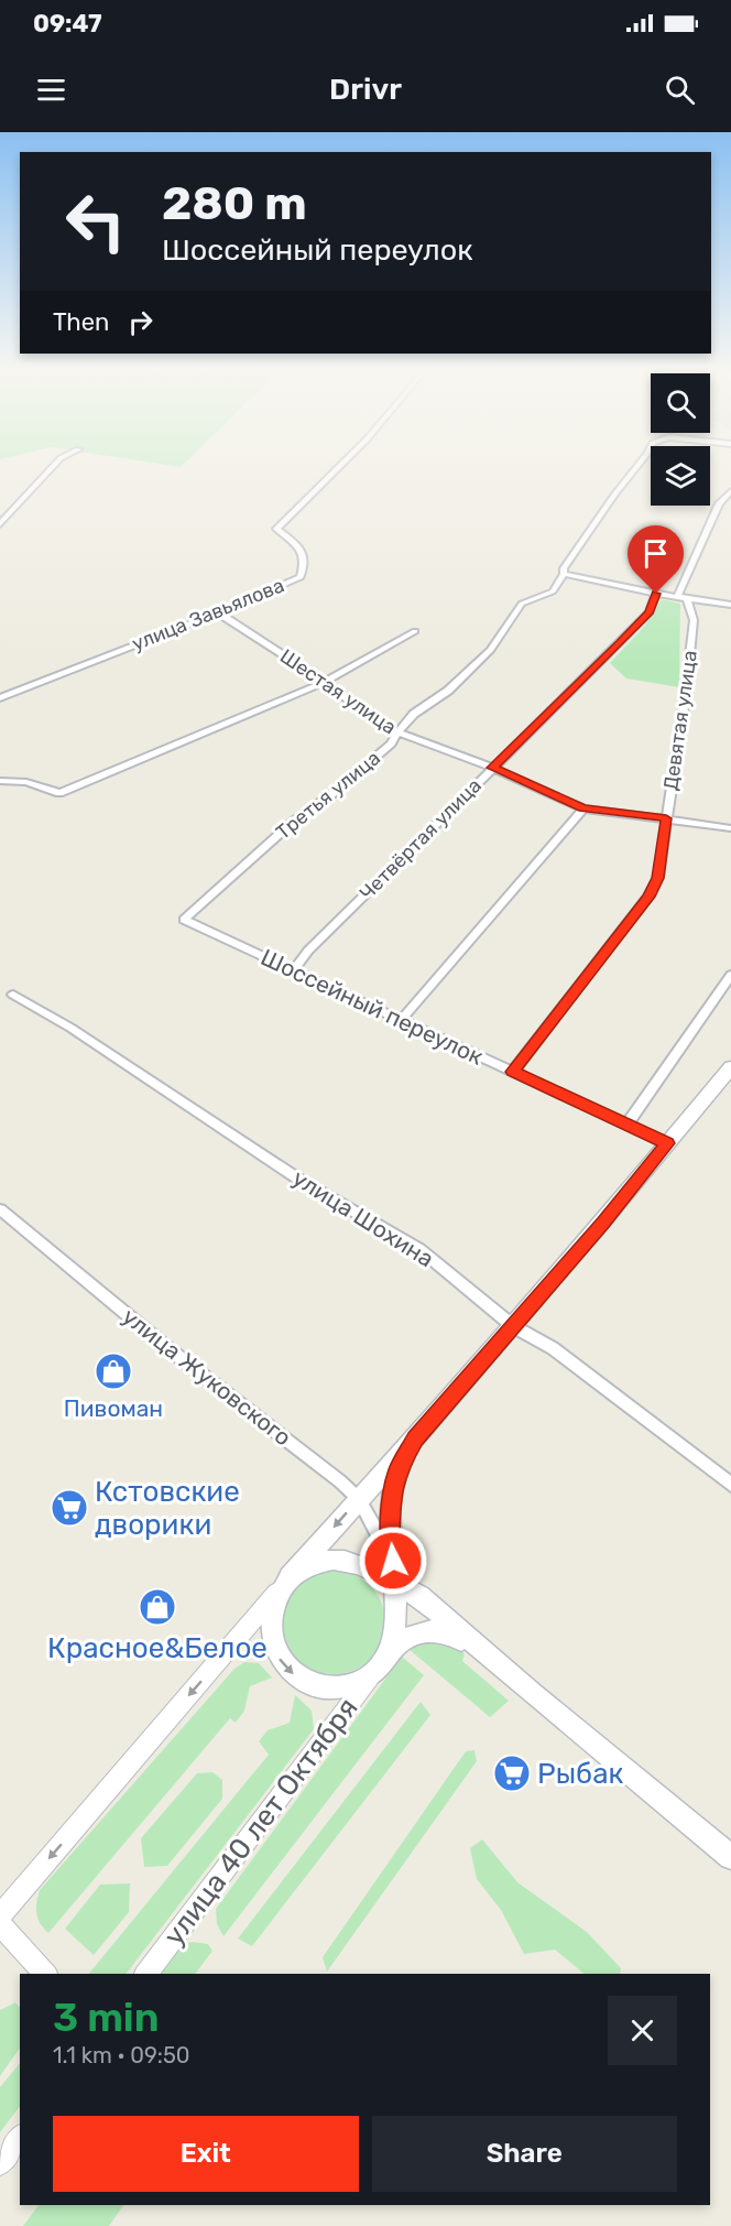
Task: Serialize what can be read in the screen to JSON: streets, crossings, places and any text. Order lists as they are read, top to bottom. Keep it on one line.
{"streets":{"main road":["улица 40 лет Октября"],"street":["улица Завьялова","Шестая улица","Девятая улица","Третья улица","Четвёртая улица","Шоссейный переулок","улица Шохина","улица Жуковского"]},"crossings":[["улица Завьялова","Шестая улица"],["Шестая улица","Девятая улица"],["Шестая улица","Третья улица"],["Шестая улица","Четвёртая улица"],["Девятая улица","Шоссейный переулок"],["Третья улица","Шоссейный переулок"],["Четвёртая улица","Шоссейный переулок"],["улица Жуковского","улица 40 лет Октября"]],"places":{"shop":["Пивоман","Красное&Белое"],"supermarket":["Кстовские дворики","Рыбак"]},"page":{"status":"09:47","header":"Drivr","turn":["280 m","Шоссейный переулок"],"then":"Then","heading":["3 min","1.1 km · 09:50"],"buttons":["Exit","Share"]}}
